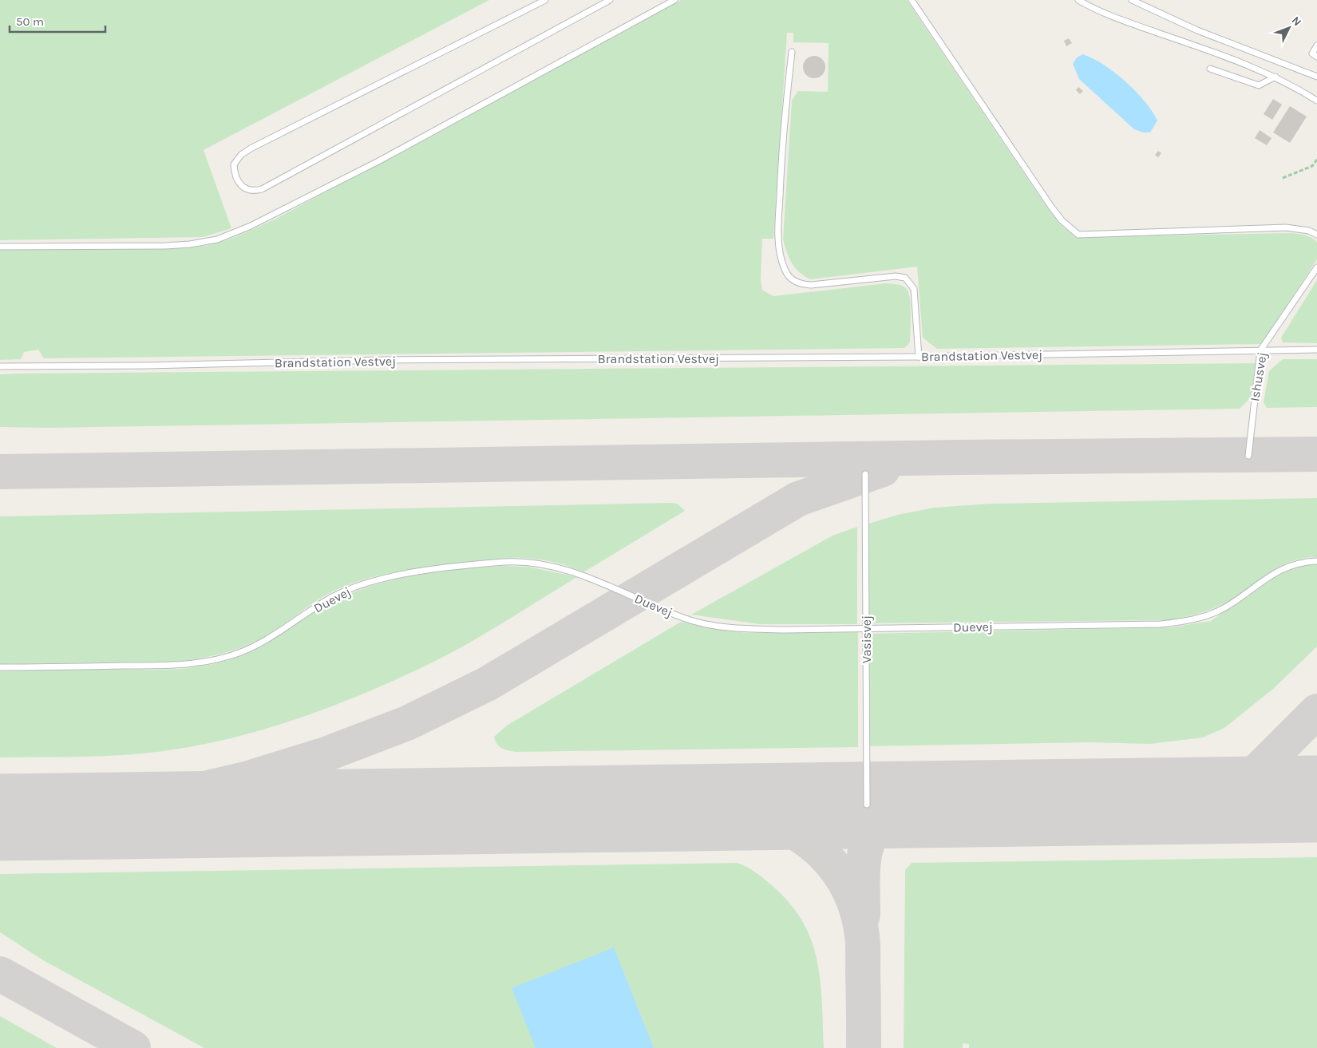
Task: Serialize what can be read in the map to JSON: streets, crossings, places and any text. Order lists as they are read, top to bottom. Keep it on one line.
{"streets":{"lane":["Brandstation Vestvej","Ishusvej","Duevej","Vasisvej"]},"crossings":[["Brandstation Vestvej","Ishusvej"],["Duevej","Vasisvej"]],"scale_bar":"50 m","north":"top right"}
